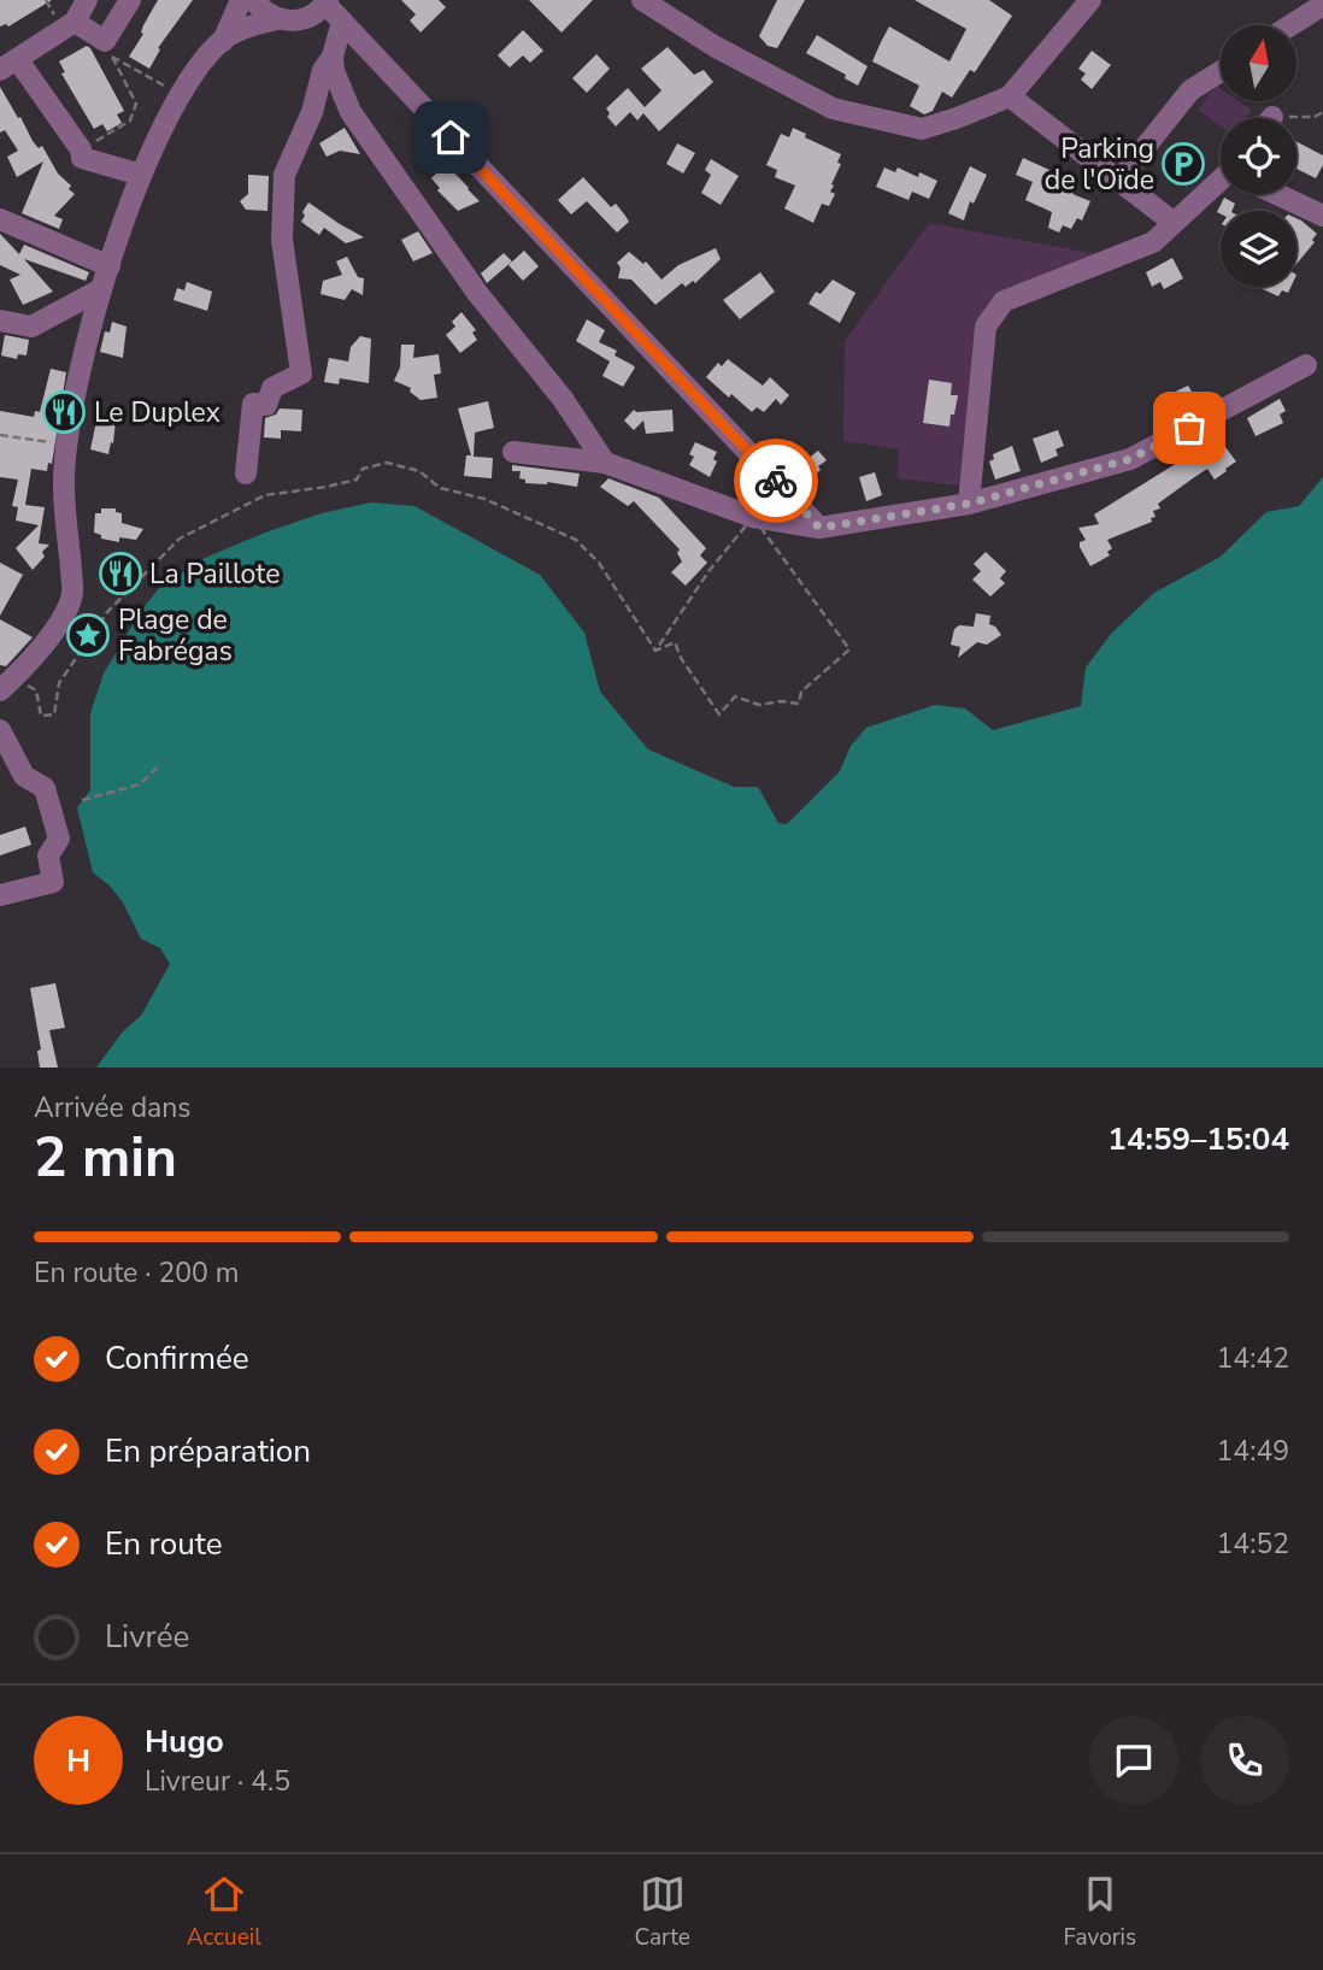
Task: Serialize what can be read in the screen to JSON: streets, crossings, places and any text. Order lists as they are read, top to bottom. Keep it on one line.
{"places":{"parking":["Parking de l'Oïde"],"restaurant":["Le Duplex","La Paillote"],"place":["Plage de Fabrégas"]},"north":"top","page":{"heading":["2 min","Arrivée dans","14:59–15:04"],"panel":["Hugo","Livreur · 4.5"],"bar":"En route · 200 m","list":[["Confirmée","14:42"],["En préparation","14:49"],["En route","14:52"],"Livrée"],"round":"H","tabs":["Accueil","Carte","Favoris"]}}
